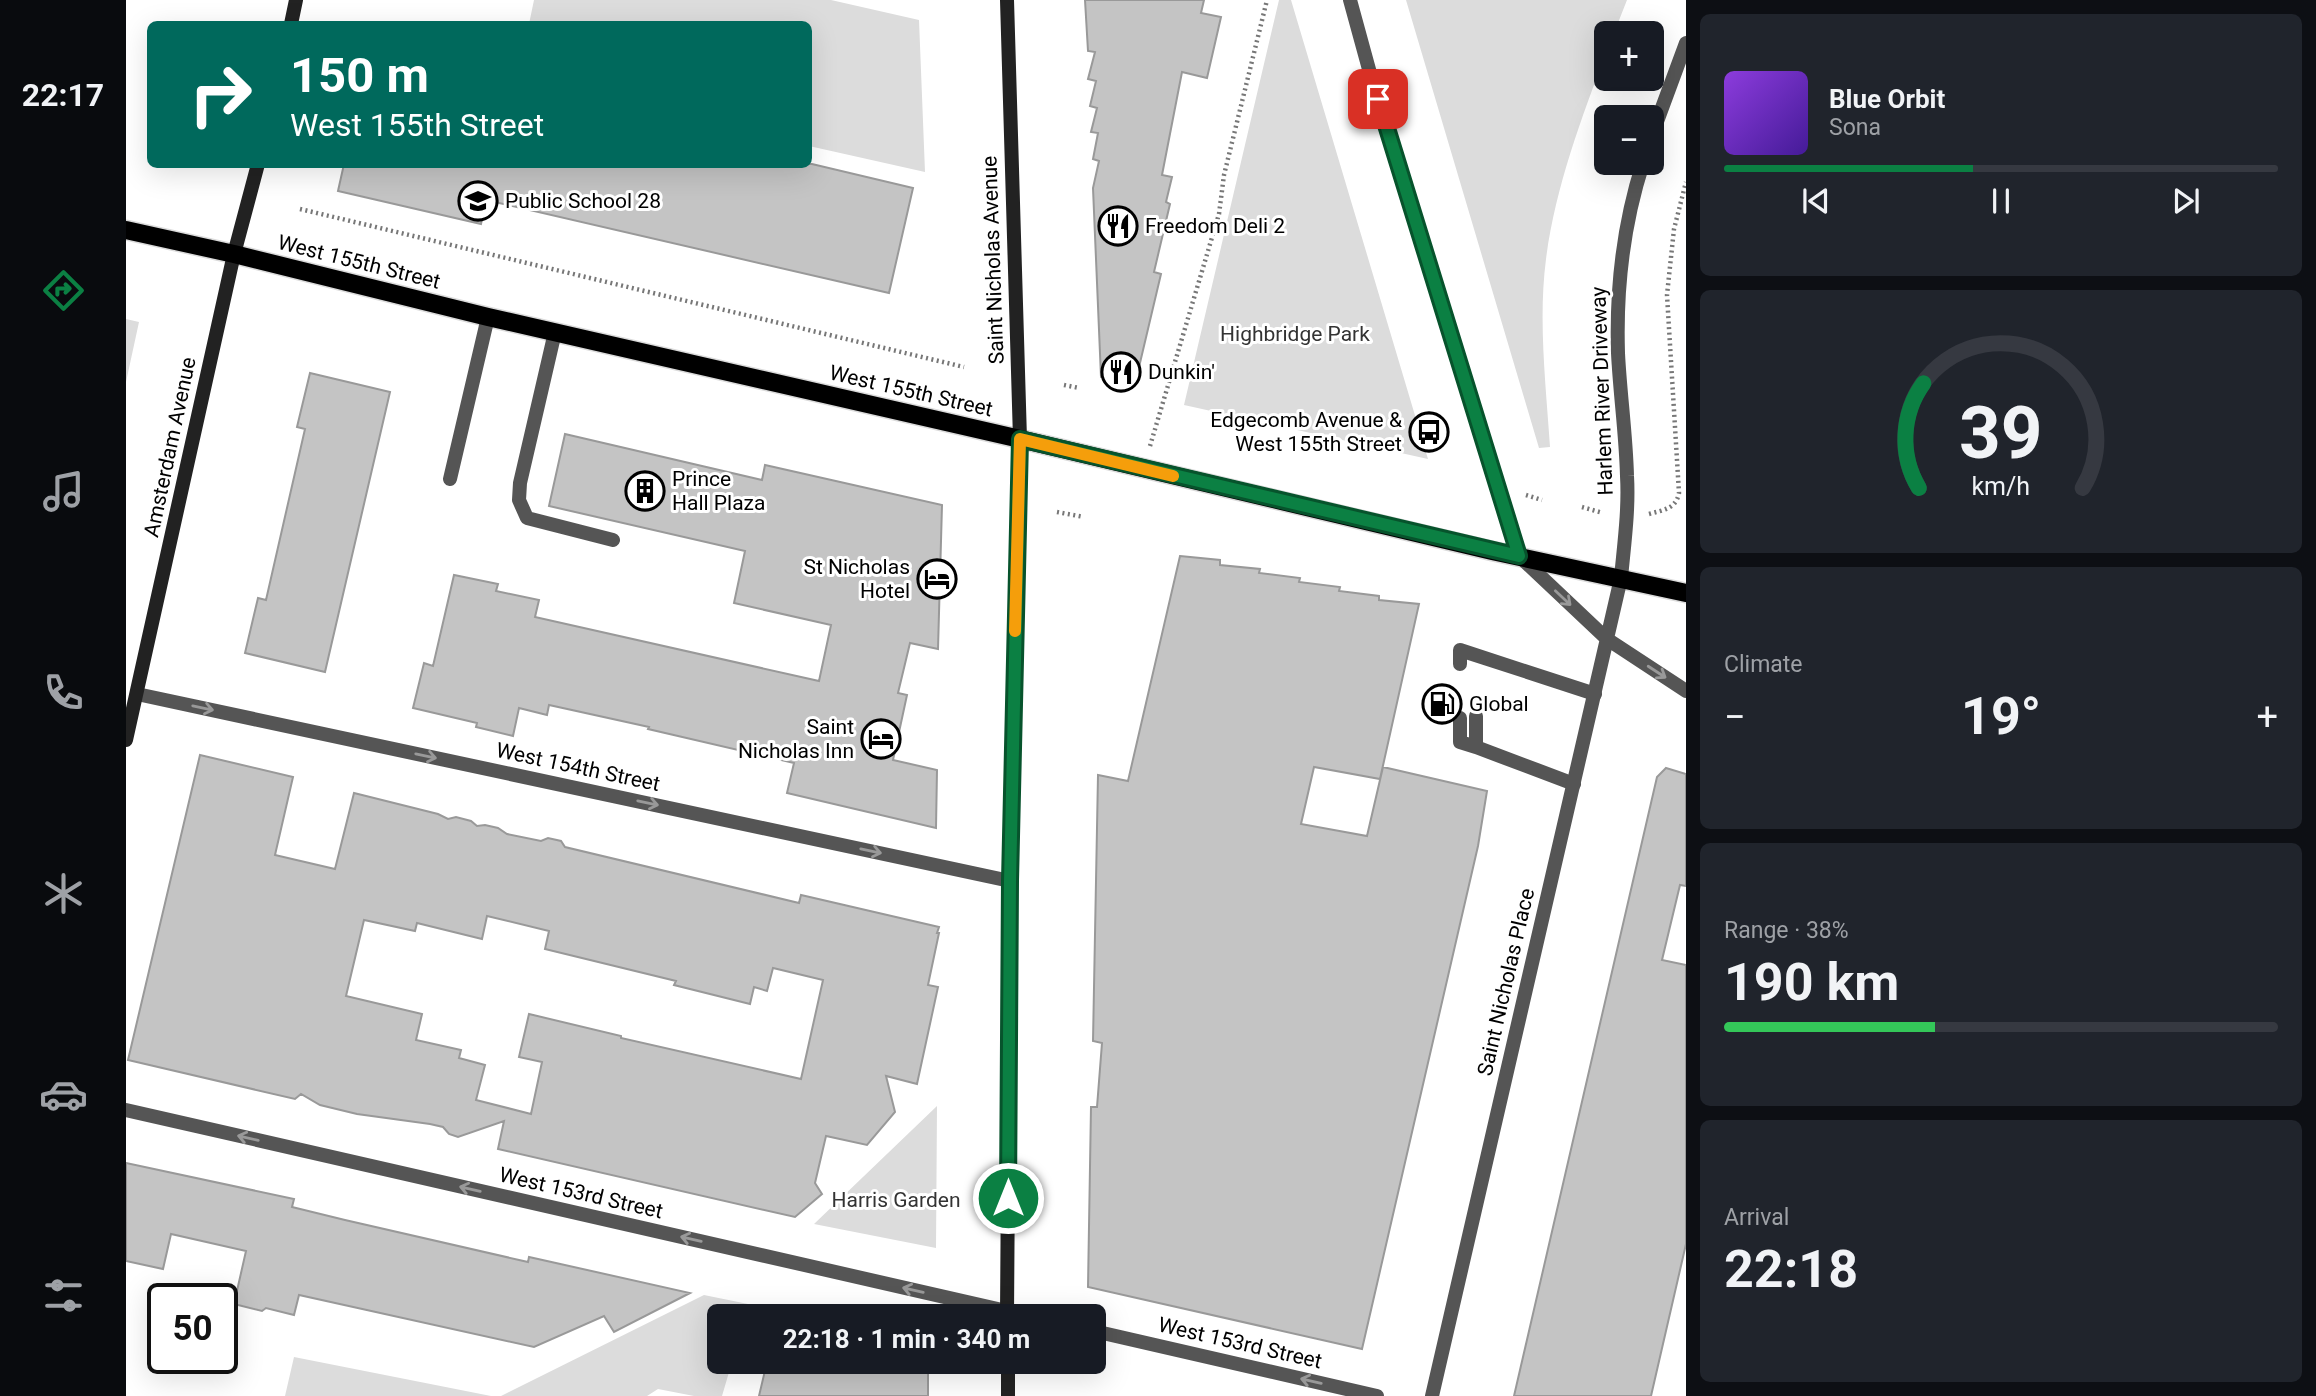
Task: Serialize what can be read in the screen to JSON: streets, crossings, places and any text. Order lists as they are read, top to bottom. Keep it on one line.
{"streets":{"main road":["Saint Nicholas Avenue","West 155th Street","Amsterdam Avenue"],"street":["Harlem River Driveway","West 154th Street","Saint Nicholas Place","West 153rd Street"]},"crossings":[["Saint Nicholas Avenue","West 155th Street"],["Saint Nicholas Avenue","West 154th Street"],["West 155th Street","Harlem River Driveway"],["West 155th Street","Amsterdam Avenue"],["West 155th Street","Saint Nicholas Place"],["Harlem River Driveway","Saint Nicholas Place"],["Amsterdam Avenue","West 154th Street"]],"one_way":["West 154th Street","West 153rd Street"],"parks":["Highbridge Park","Harris Garden"],"places":{"school or university":["Public School 28"],"restaurant":["Freedom Deli 2","Dunkin'"],"bus stop":["Edgecomb Avenue & West 155th Street"],"building":["Prince Hall Plaza"],"hotel":["St Nicholas Hotel","Saint Nicholas Inn"],"fuel station":["Global"]},"page":{"tabs":"22:17","map_buttons":["+","−"],"turn":["150 m","West 155th Street"],"song":["Blue Orbit","Sona"],"tile":["Climate",["Range · 38%","190 km"],["Arrival","22:18"]],"heat":["−","19°","+"],"limit":"50","trip":"22:18 · 1 min · 340 m","gauge":["39","km/h"]}}
